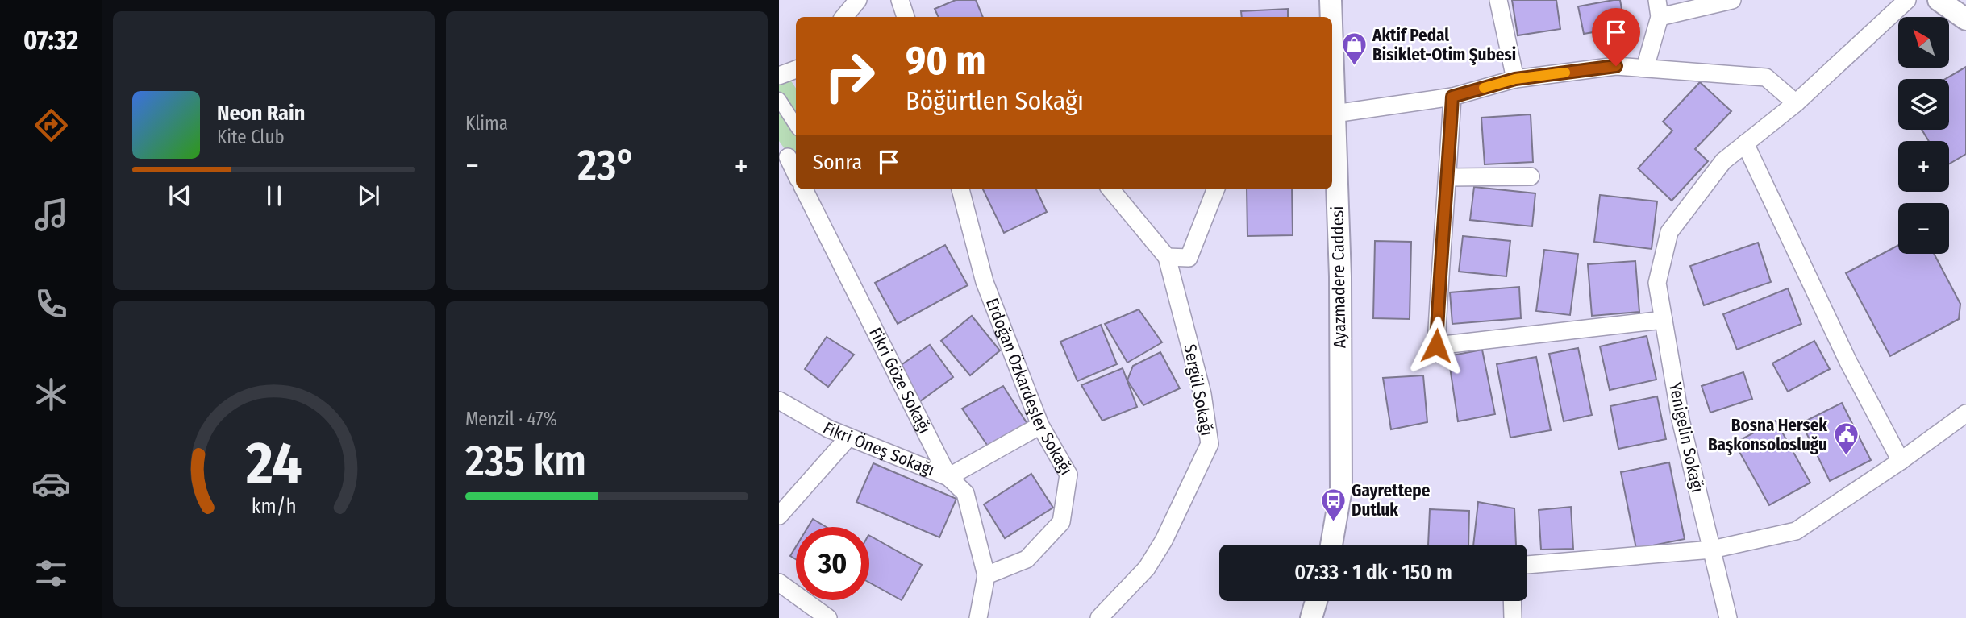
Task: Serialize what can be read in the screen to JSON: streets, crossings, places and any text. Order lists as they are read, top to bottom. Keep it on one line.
{"streets":{"street":["Ayazmadere Caddesi","Fikri Göze Sokağı","Erdoğan Özkardeşler Sokağı","Sergül Sokağı","Yenigelin Sokağı","Fikri Öneş Sokağı"]},"crossings":[["Fikri Göze Sokağı","Erdoğan Özkardeşler Sokağı"],["Fikri Göze Sokağı","Fikri Öneş Sokağı"],["Erdoğan Özkardeşler Sokağı","Fikri Öneş Sokağı"]],"places":{"shop":["Aktif Pedal Bisiklet-Otim Şubesi"],"public building":["Bosna Hersek Başkonsolosluğu"],"bus stop":["Gayrettepe Dutluk"]},"north":"top left","page":{"tabs":"07:32","tile":["Klima",["Menzil · 47%","235 km"]],"map_buttons":["+","−"],"turn":["90 m","Böğürtlen Sokağı"],"song":["Neon Rain","Kite Club"],"then":"Sonra","heat":["−","23°","+"],"limit":"30","trip":"07:33 · 1 dk · 150 m","gauge":["24","km/h"]}}
